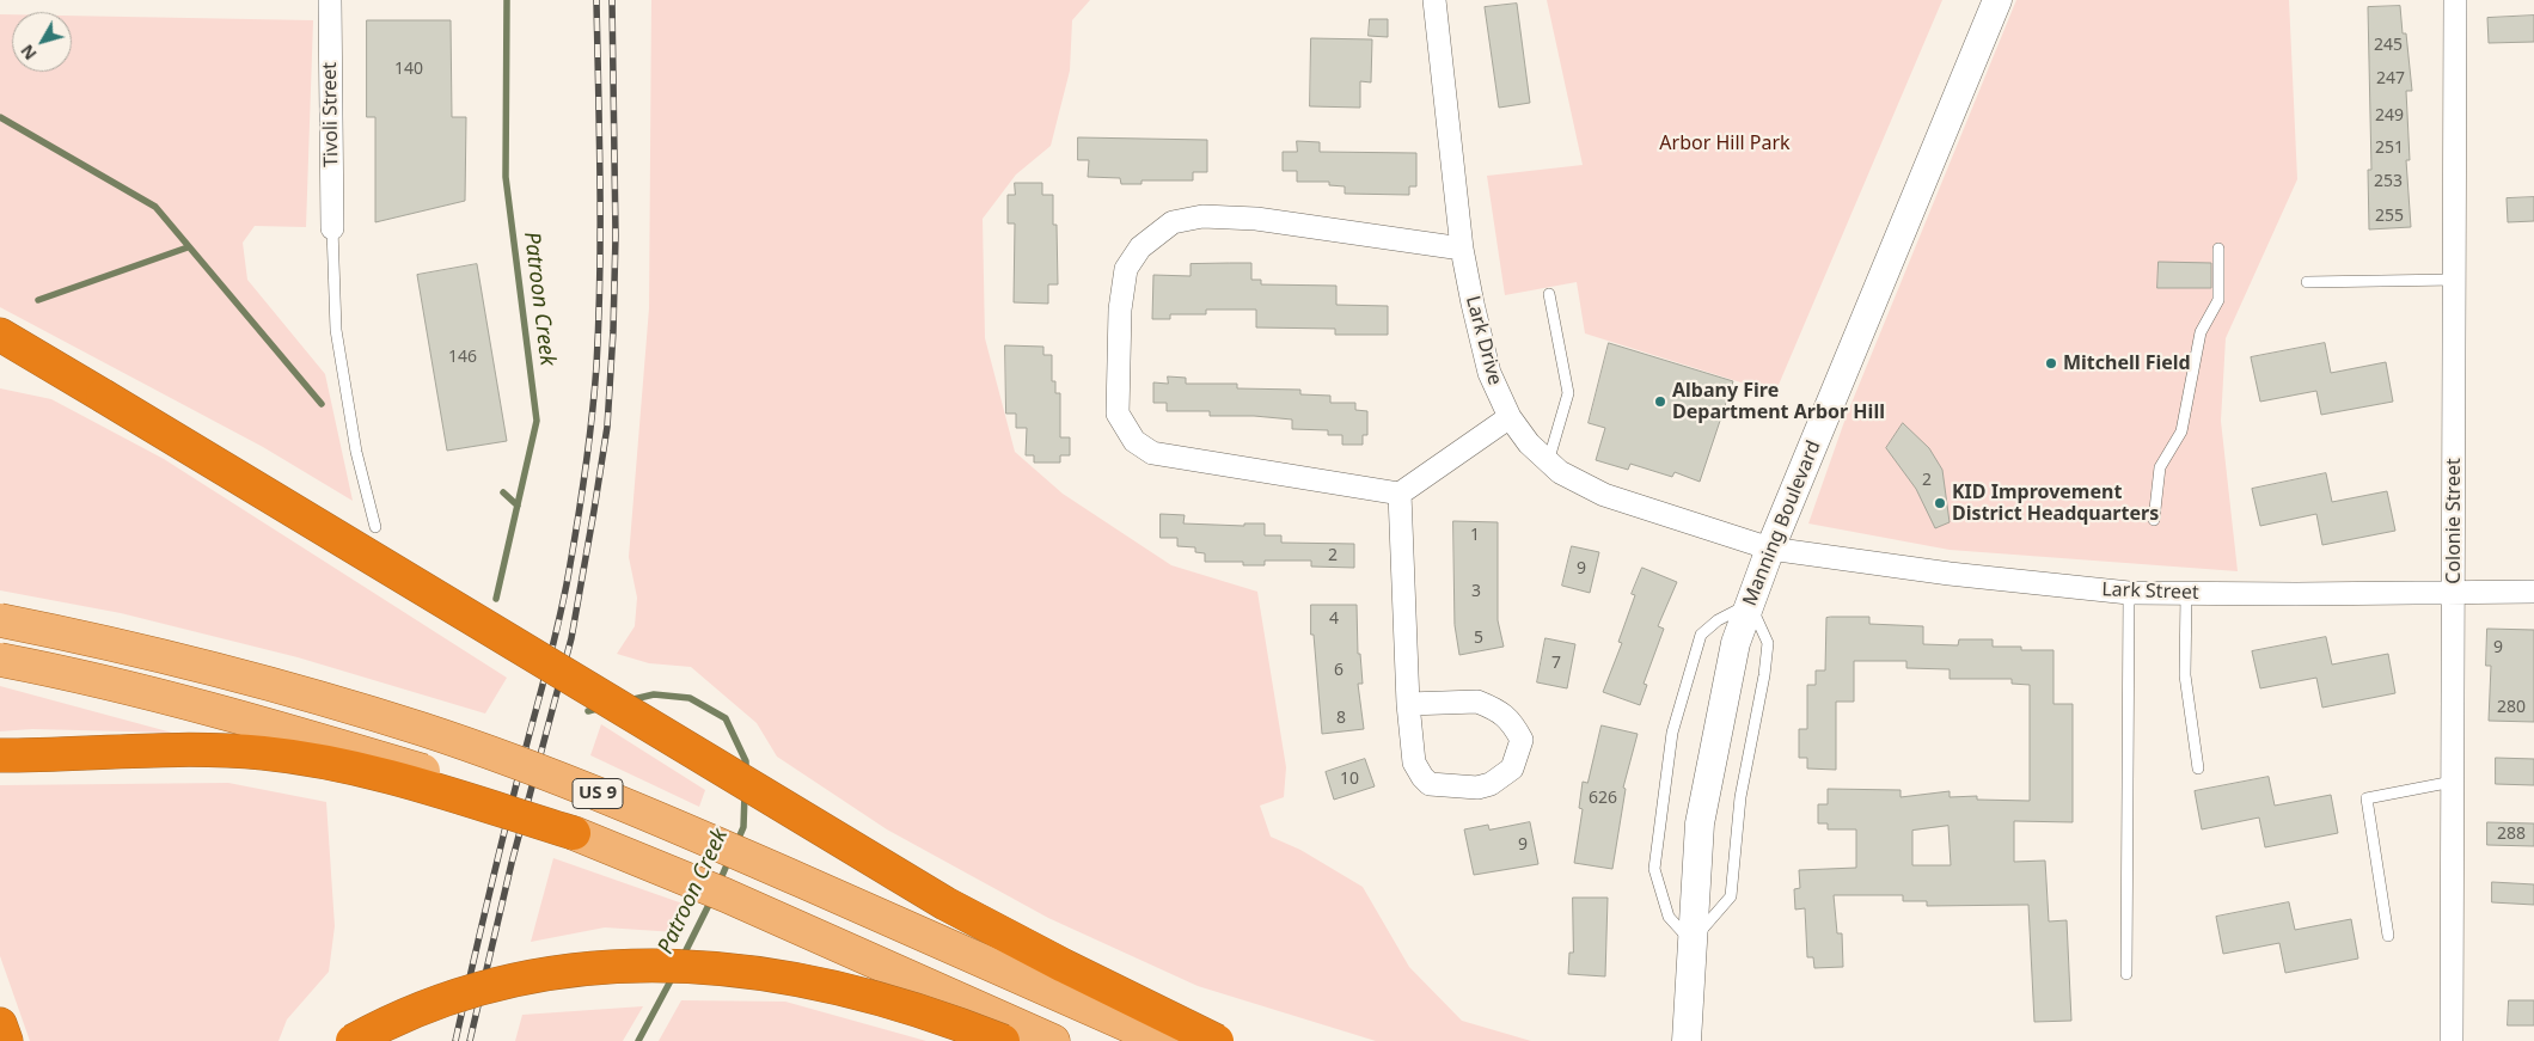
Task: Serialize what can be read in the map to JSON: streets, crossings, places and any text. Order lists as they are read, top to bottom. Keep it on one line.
{"streets":{"main road":["US 9"],"street":["Tivoli Street","Lark Drive","Colonie Street","Manning Boulevard","Lark Street"]},"crossings":[["Lark Drive","Manning Boulevard"],["Lark Drive","Lark Street"],["Colonie Street","Lark Street"],["Manning Boulevard","Lark Street"]],"water":["Patroon Creek"],"parks":["Arbor Hill Park"],"places":["Mitchell Field","Albany Fire Department Arbor Hill","KID Improvement District Headquarters"],"house_numbers":["245","140","247","249","251","253","255","146","2","1","2","9","3","4","5","9","7","6","280","8","10","626","288","9"],"north":"bottom left"}
